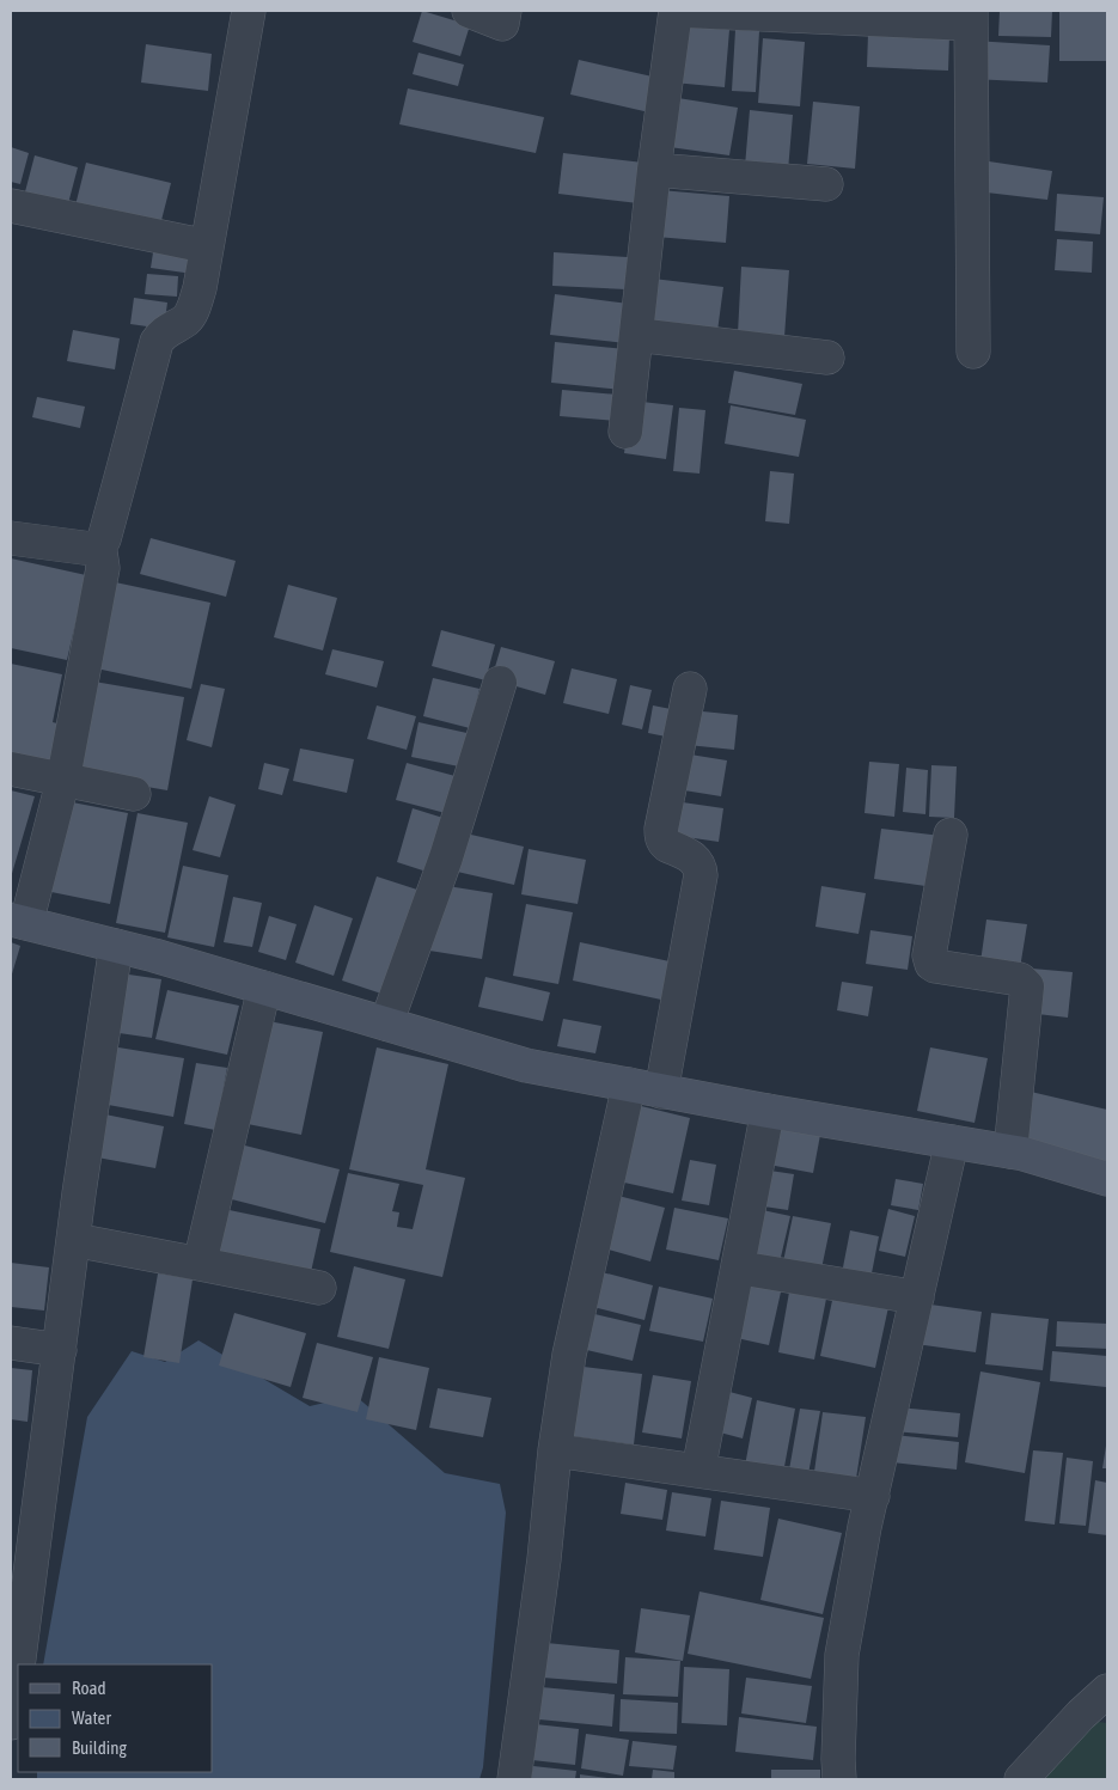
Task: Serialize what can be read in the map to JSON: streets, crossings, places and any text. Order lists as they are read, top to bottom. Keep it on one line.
{"legend":["Road","Water","Building"]}
